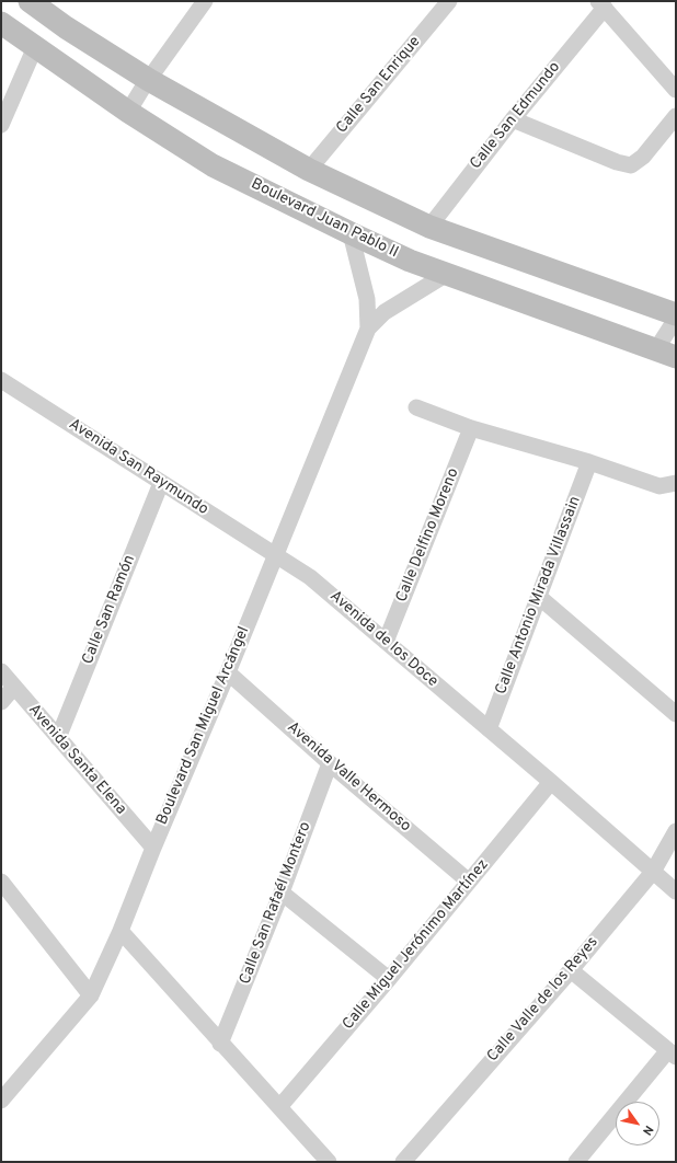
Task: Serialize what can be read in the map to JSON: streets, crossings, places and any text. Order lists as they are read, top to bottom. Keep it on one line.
{"streets":{"street":["Calle San Enrique","Calle San Edmundo","Boulevard Juan Pablo II","Avenida San Raymundo","Calle Delfino Moreno","Calle Antonio Mirada Villassain","Calle San Ramón","Avenida de los Doce","Boulevard San Miguel Arcángel","Avenida Santa Elena","Avenida Valle Hermoso","Calle San Rafaél Montero","Calle Miguel Jerónimo Martínez","Calle Valle de los Reyes"]},"crossings":[["Boulevard Juan Pablo II","Boulevard San Miguel Arcángel"],["Avenida San Raymundo","Calle San Ramón"],["Avenida San Raymundo","Avenida de los Doce"],["Avenida San Raymundo","Boulevard San Miguel Arcángel"],["Calle Delfino Moreno","Avenida de los Doce"],["Calle Antonio Mirada Villassain","Avenida de los Doce"],["Calle San Ramón","Avenida Santa Elena"],["Avenida de los Doce","Boulevard San Miguel Arcángel"],["Avenida de los Doce","Calle Miguel Jerónimo Martínez"],["Boulevard San Miguel Arcángel","Avenida Santa Elena"],["Boulevard San Miguel Arcángel","Avenida Valle Hermoso"],["Avenida Valle Hermoso","Calle San Rafaél Montero"],["Avenida Valle Hermoso","Calle Miguel Jerónimo Martínez"]],"north":"bottom right"}
